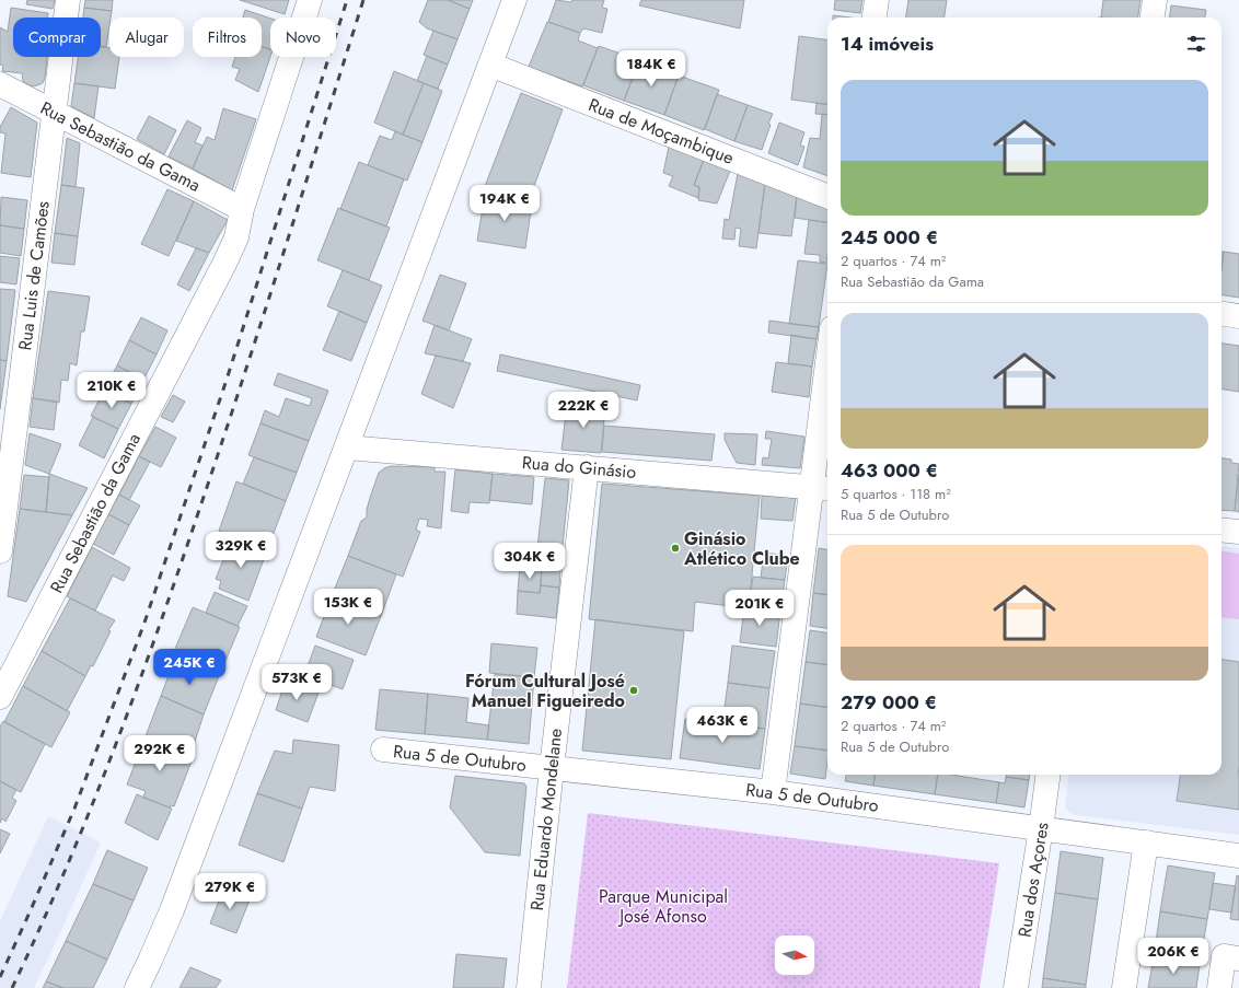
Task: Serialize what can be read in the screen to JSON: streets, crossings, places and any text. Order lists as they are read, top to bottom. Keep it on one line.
{"streets":{"street":["Rua de Moçambique","Rua Sebastião da Gama","Rua Luis de Camões","Rua do Ginásio","Rua 5 de Outubro","Rua Eduardo Mondelane","Rua dos Açores"]},"crossings":[["Rua Sebastião da Gama","Rua Luis de Camões"],["Rua do Ginásio","Rua Eduardo Mondelane"],["Rua 5 de Outubro","Rua Eduardo Mondelane"],["Rua 5 de Outubro","Rua dos Açores"]],"parks":["Parque Municipal José Afonso"],"places":["Ginásio Atlético Clube","Fórum Cultural José Manuel Figueiredo"],"north":"right","page":{"chip":["Comprar","Alugar","Filtros","Novo"],"heading":"14 imóveis","price":["184K €","194K €","210K €","222K €","329K €","304K €","153K €","201K €","245K €","573K €","463K €","292K €","279K €","206K €"],"list":[{"name":"245 000 €","note":"2 quartos · 74 m² · Rua Sebastião da Gama"},{"name":"463 000 €","note":"5 quartos · 118 m² · Rua 5 de Outubro"},{"name":"279 000 €","note":"2 quartos · 74 m² · Rua 5 de Outubro"}]}}
